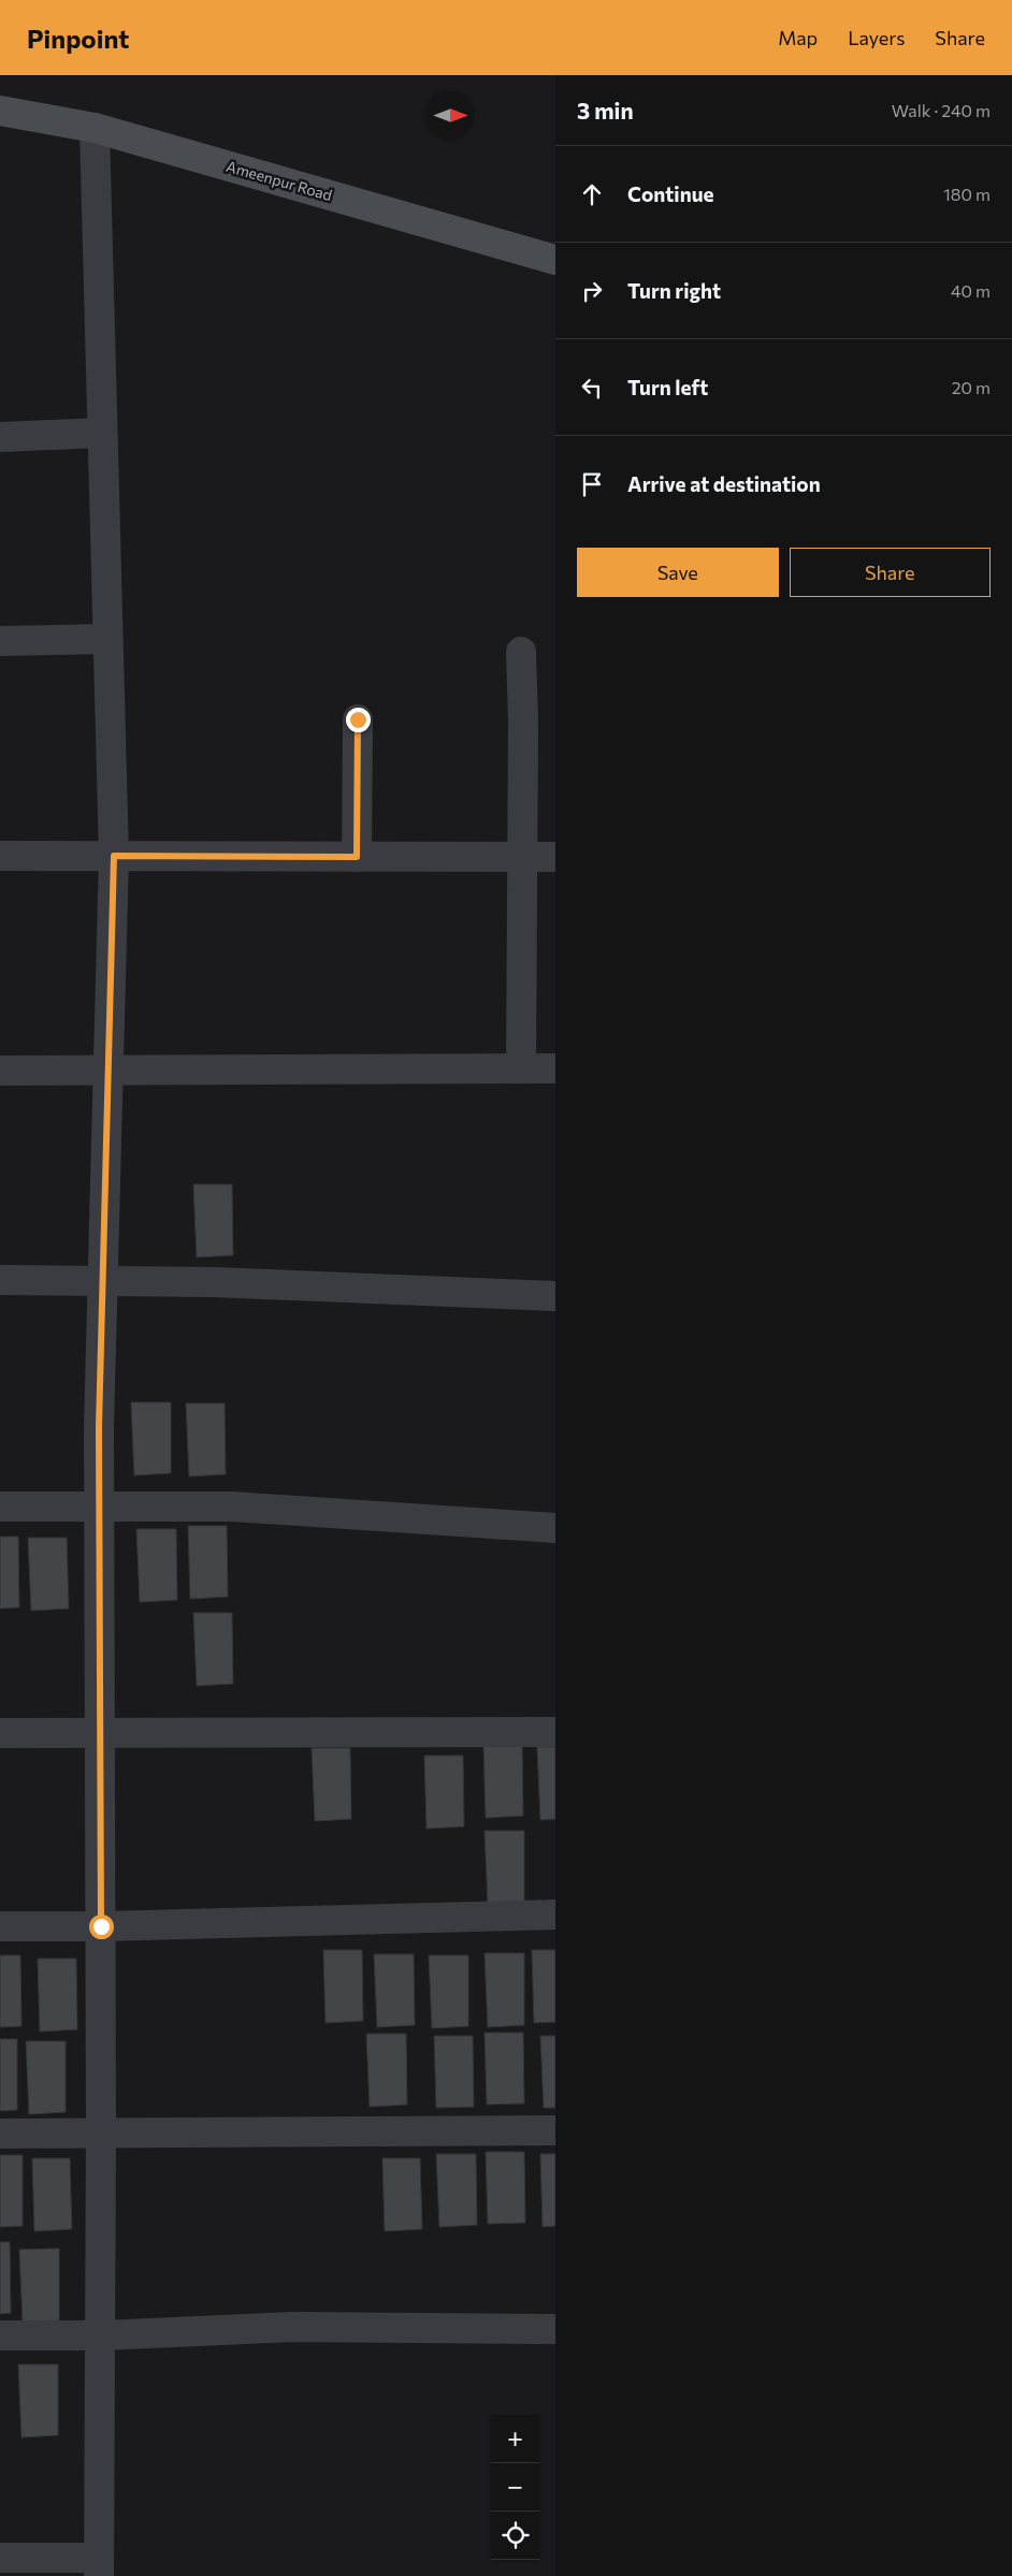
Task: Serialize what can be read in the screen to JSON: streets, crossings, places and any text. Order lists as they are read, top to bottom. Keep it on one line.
{"streets":{"street":["Ameenpur Road"]},"north":"right","page":{"header":"Pinpoint","nav":["Map","Layers","Share"],"heading":["3 min","Walk · 240 m"],"list":[["Continue","180 m"],["Turn right","40 m"],["Turn left","20 m"],"Arrive at destination"],"buttons":["Save","Share"],"map_buttons":["+","−"]}}
